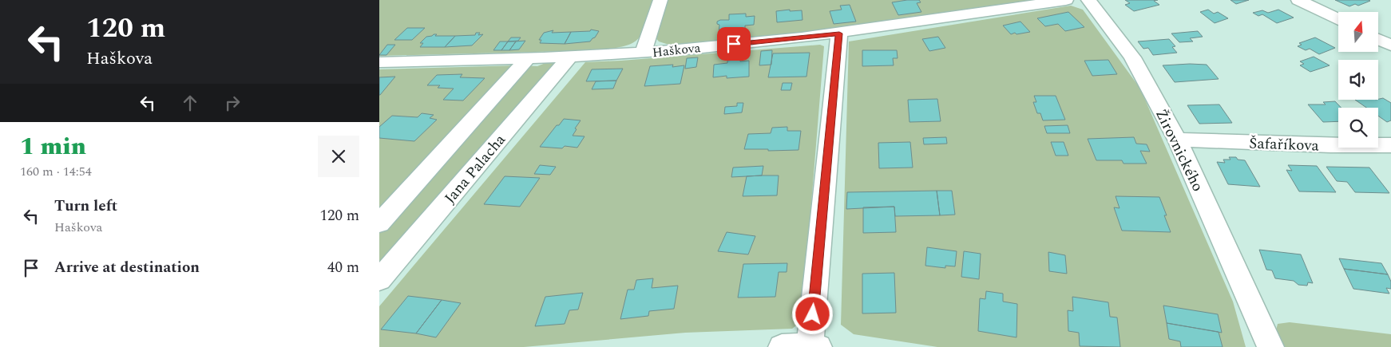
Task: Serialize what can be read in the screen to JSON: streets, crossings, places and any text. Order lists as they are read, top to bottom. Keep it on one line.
{"streets":{"street":["Haškova","Šafaříkova","Žirovnického","Jana Palacha"]},"crossings":[["Haškova","Jana Palacha"],["Šafaříkova","Žirovnického"]],"north":"top","page":{"turn":["120 m","Haškova"],"heading":["1 min","160 m · 14:54"],"list":[{"name":"Turn left","note":"Haškova","value":"120 m"},{"name":"Arrive at destination","value":"40 m"}]}}
